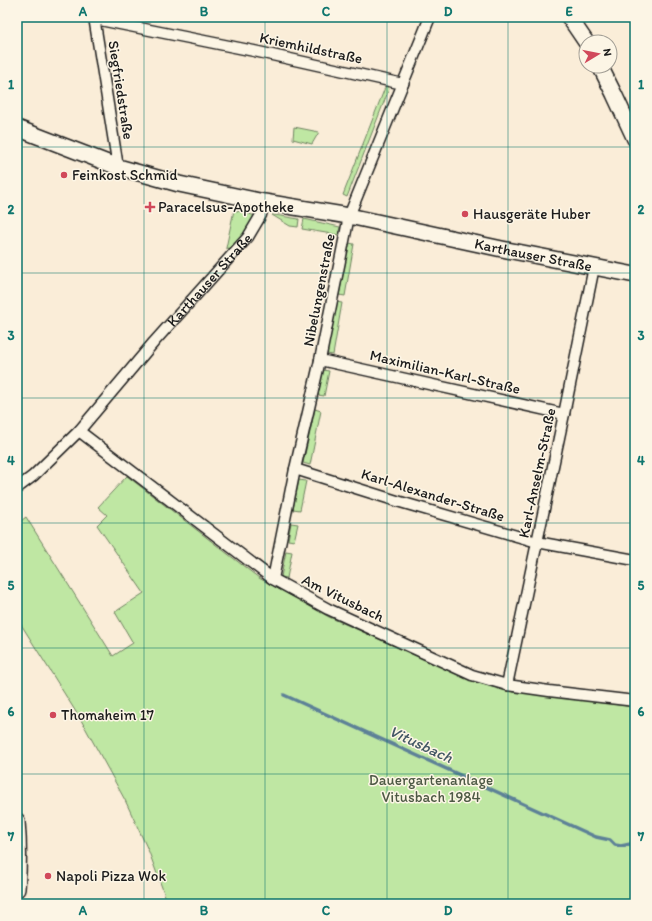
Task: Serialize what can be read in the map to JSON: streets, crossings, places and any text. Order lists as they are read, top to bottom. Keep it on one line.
{"streets":{"street":["Kriemhildstraße","Siegfriedstraße","Karthauser Straße","Nibelungenstraße","Maximilian-Karl-Straße","Karl-Anselm-Straße","Karl-Alexander-Straße","Am Vitusbach"]},"crossings":[["Kriemhildstraße","Siegfriedstraße"],["Kriemhildstraße","Nibelungenstraße"],["Karthauser Straße","Nibelungenstraße"],["Karthauser Straße","Karl-Anselm-Straße"],["Karthauser Straße","Am Vitusbach"],["Nibelungenstraße","Maximilian-Karl-Straße"],["Nibelungenstraße","Karl-Alexander-Straße"],["Nibelungenstraße","Am Vitusbach"],["Maximilian-Karl-Straße","Karl-Anselm-Straße"],["Karl-Anselm-Straße","Karl-Alexander-Straße"],["Karl-Anselm-Straße","Am Vitusbach"]],"water":["Vitusbach"],"parks":["Dauergartenanlage Vitusbach 1984"],"places":{"other":["Feinkost Schmid","Hausgeräte Huber","Thomaheim 17","Napoli Pizza Wok"],"health":["Paracelsus-Apotheke"]},"north":"right","grid":{"columns":["A","B","C","D","E"],"rows":["1","2","3","4","5","6","7"]}}
